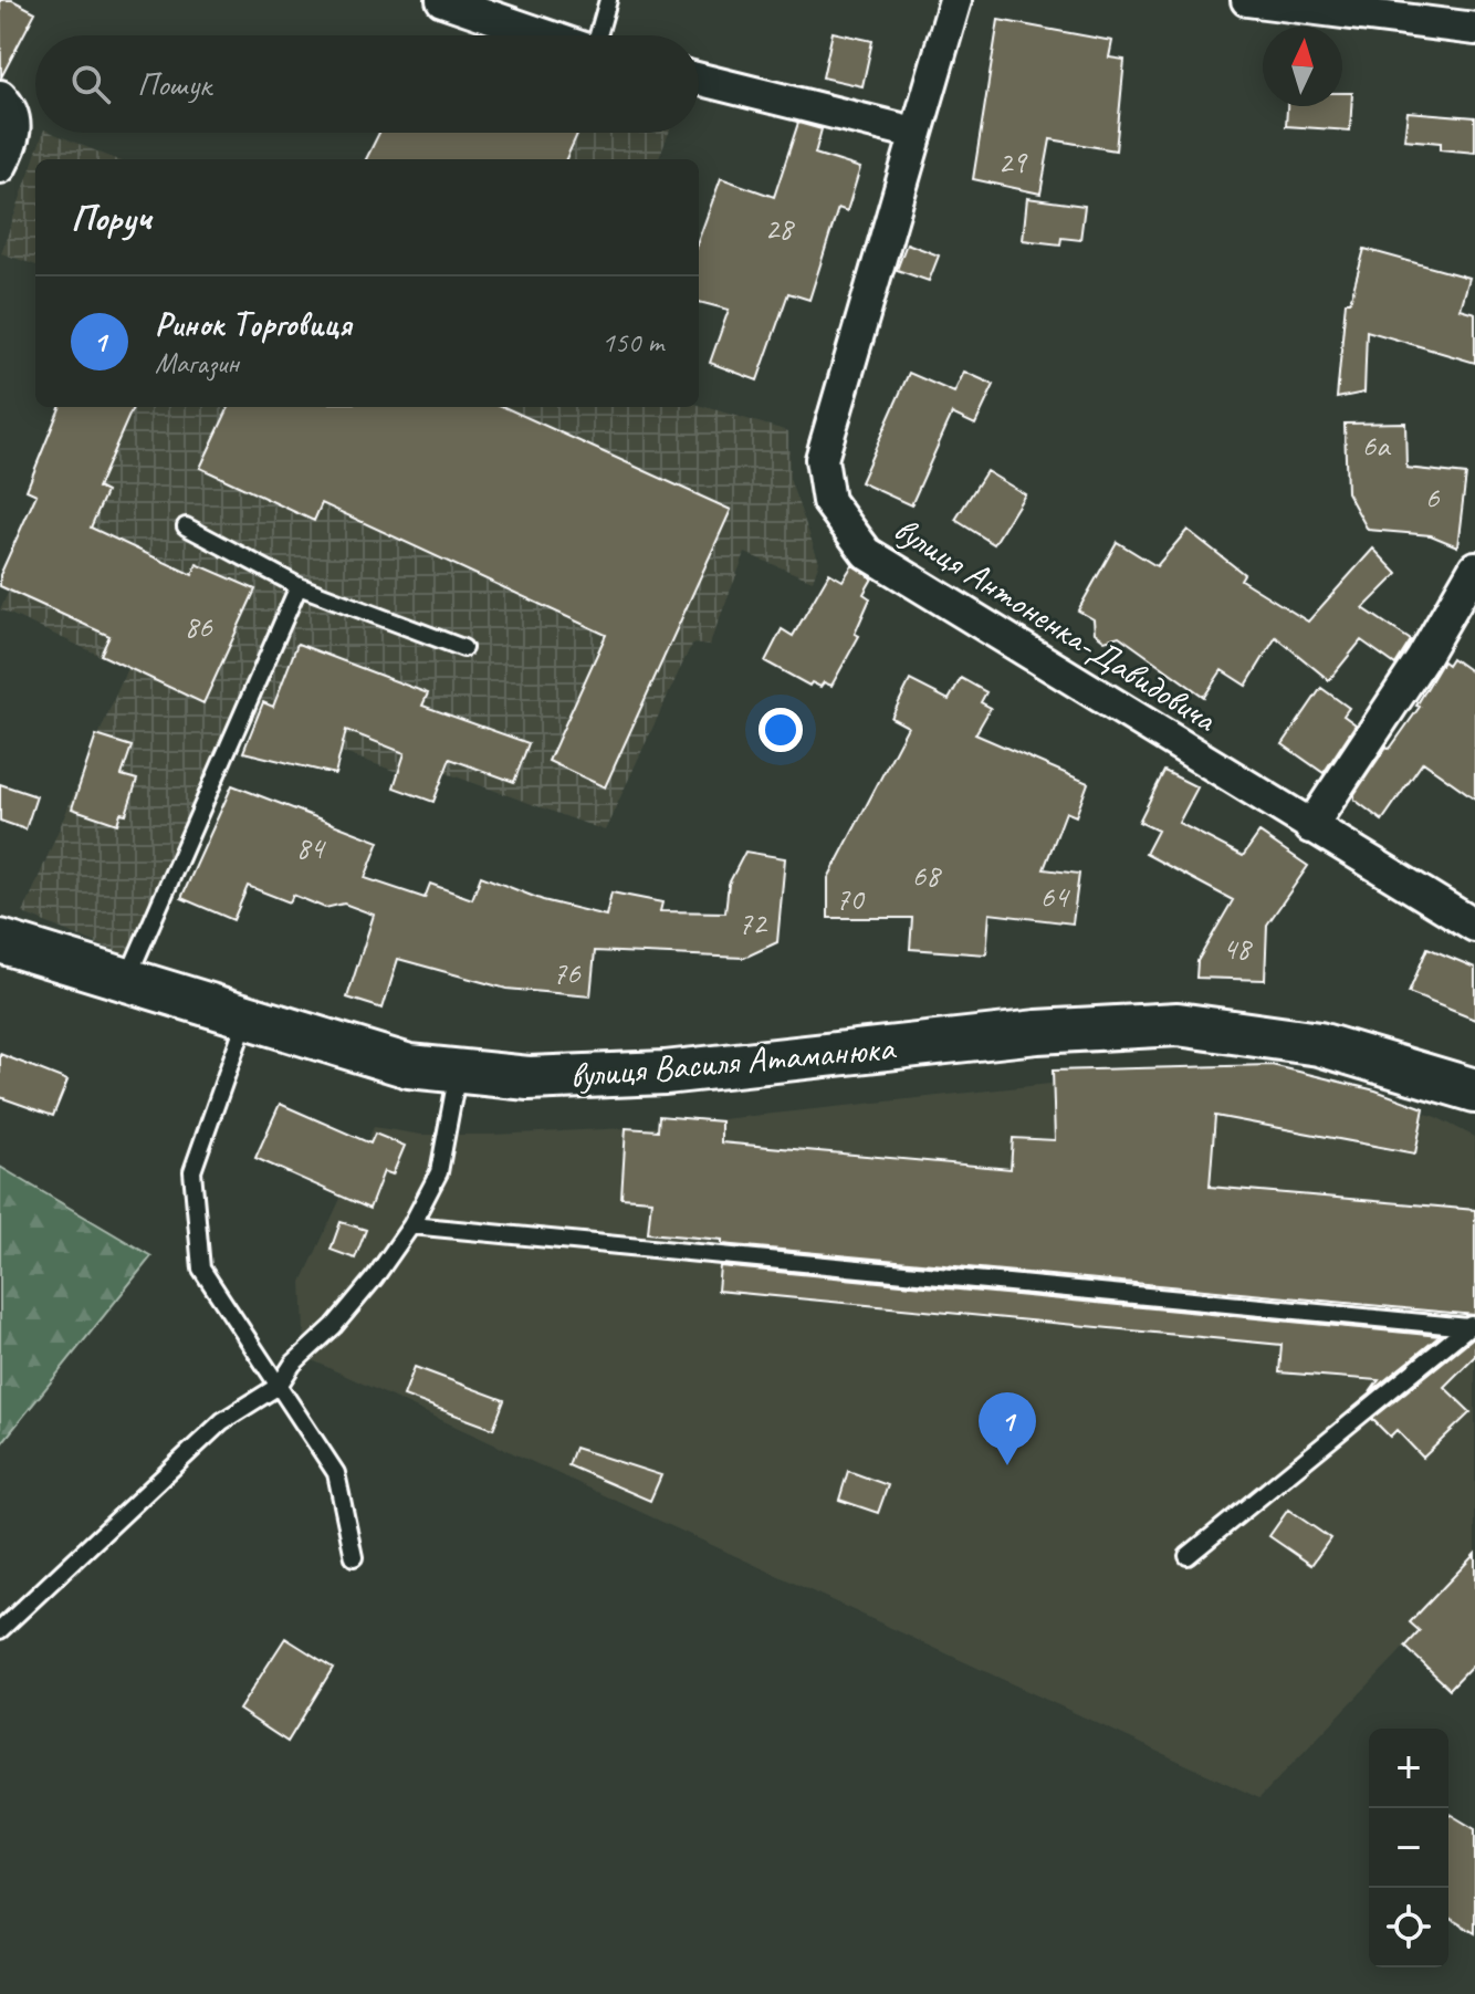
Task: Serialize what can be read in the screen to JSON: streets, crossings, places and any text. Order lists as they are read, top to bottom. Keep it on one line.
{"streets":{"street":["вулиця Антоненка-Давидовича","вулиця Василя Атаманюка"]},"house_numbers":["29","28","6а","6","86","84","68","64","70","72","48","76"],"north":"top","page":{"search":"Пошук","heading":"Поруч","list":[{"mark":"1","name":"Ринок Торговиця","note":"Магазин","value":"150 m"}],"pins":"1","map_buttons":["+","−"]}}
